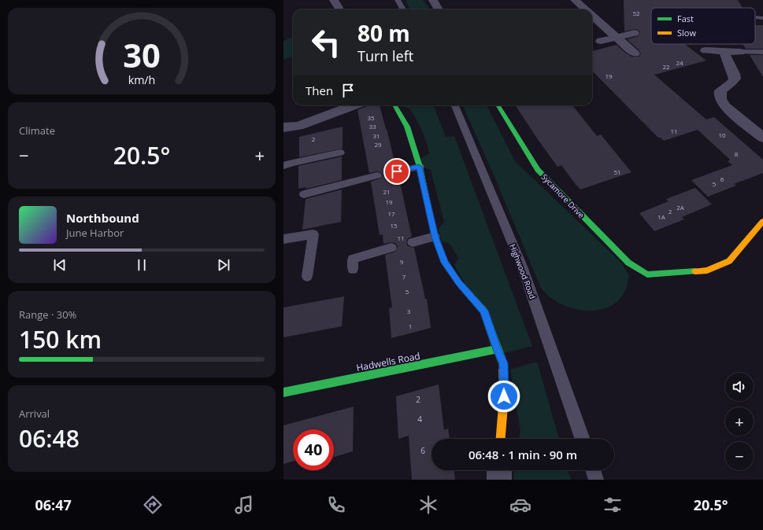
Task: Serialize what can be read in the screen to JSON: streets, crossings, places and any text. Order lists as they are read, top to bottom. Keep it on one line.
{"streets":{"street":["Sycamore Drive","Hadwells Road"],"lane":["Highwood Road"]},"house_numbers":["52","24","22","19","35","33","11","10","31","2","29","8","51","6","5","21","19","2A","2","17","1A","15","11","9","7","5","3","1","2","4","6"],"legend":["Fast","Slow"],"page":{"turn":["80 m","Turn left"],"then":"Then","tile":["Climate",["Range · 30%","150 km"],["Arrival","06:48"]],"heat":["−","20.5°","+"],"song":["Northbound","June Harbor"],"map_buttons":["+","−"],"limit":"40","trip":"06:48 · 1 min · 90 m","tabs":["06:47","20.5°"],"gauge":["30","km/h"]}}
